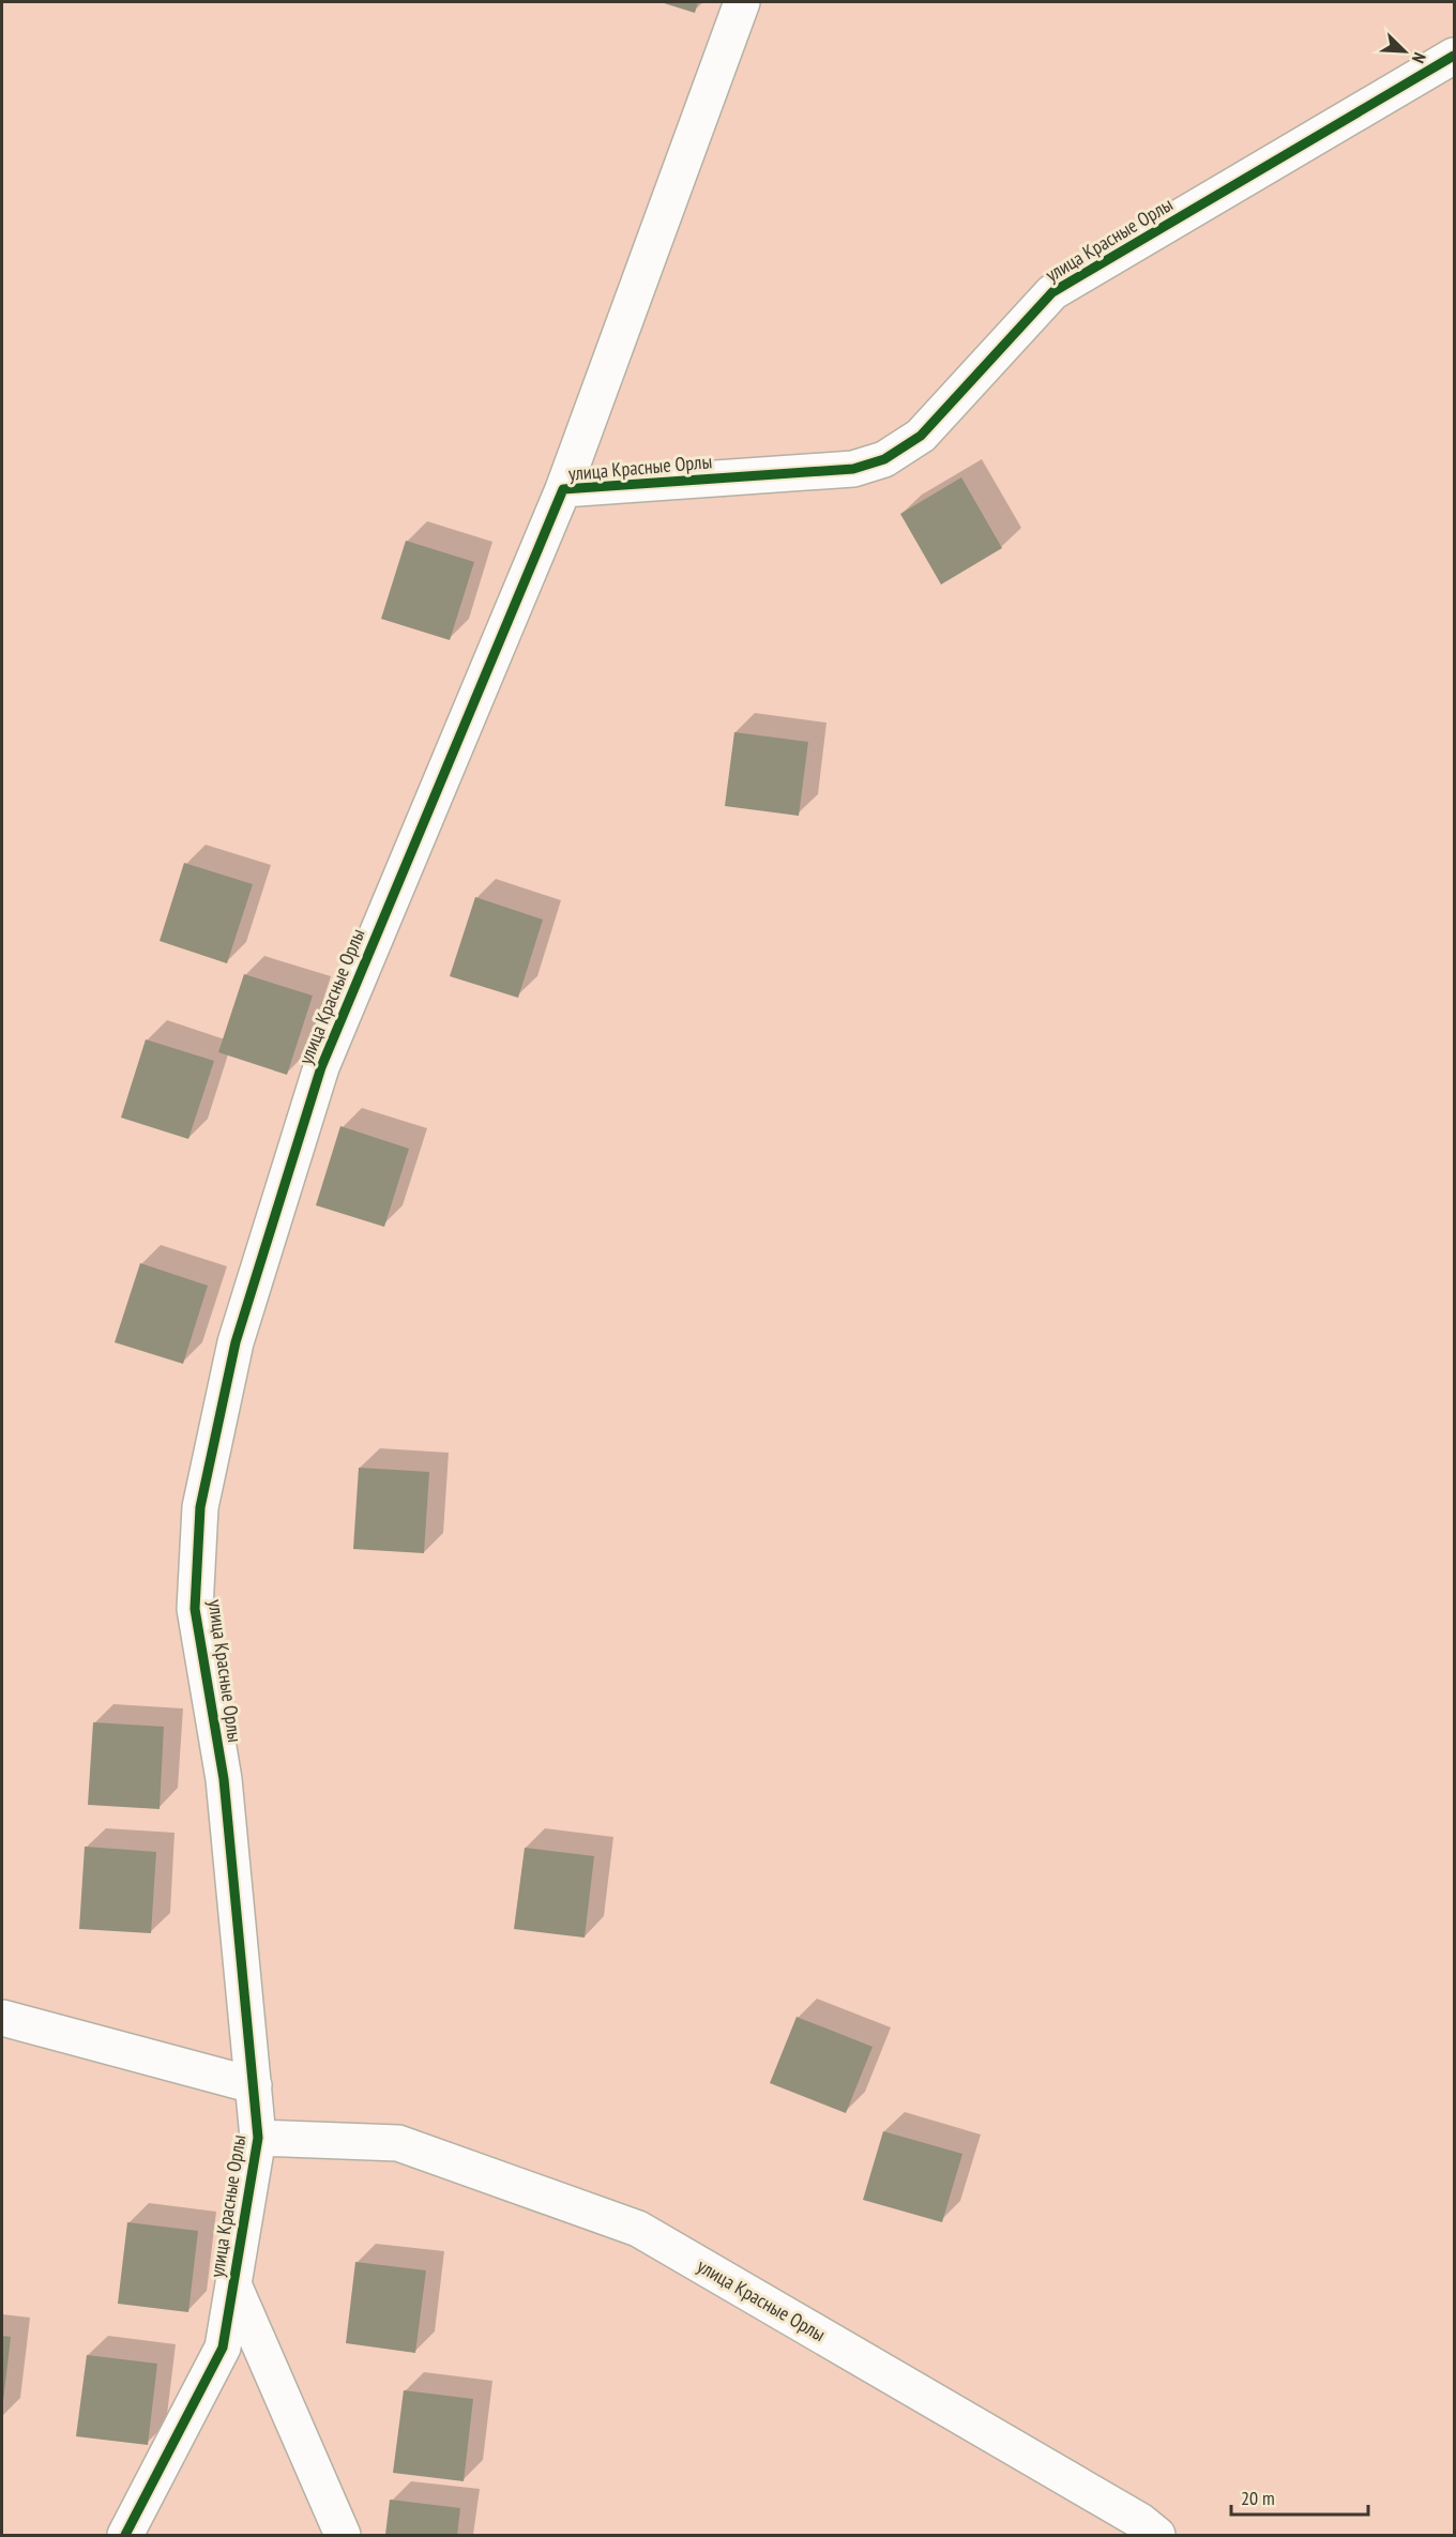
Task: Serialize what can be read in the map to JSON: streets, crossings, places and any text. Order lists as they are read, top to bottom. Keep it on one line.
{"streets":{"street":["улица Красные Орлы"]},"scale_bar":"20 m","north":"bottom right"}
